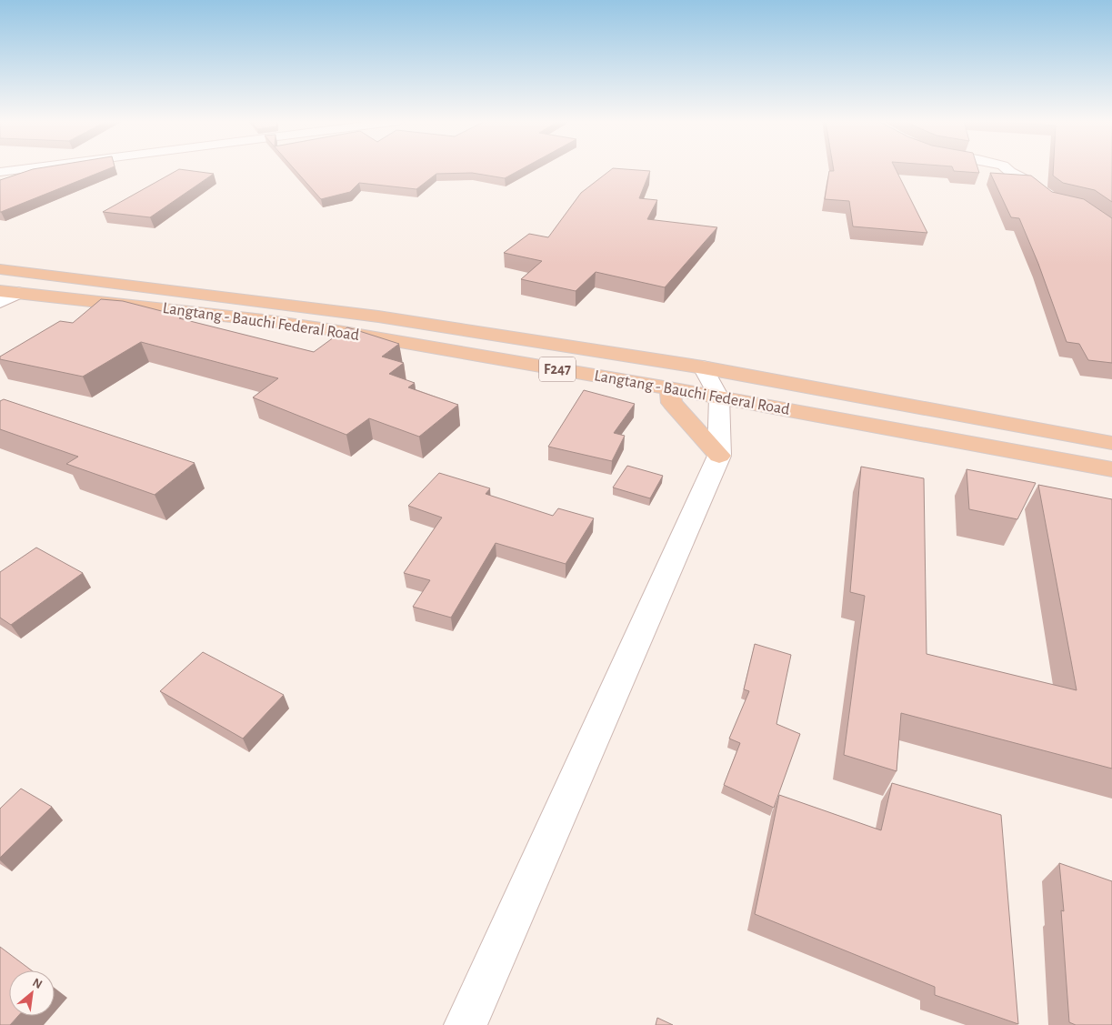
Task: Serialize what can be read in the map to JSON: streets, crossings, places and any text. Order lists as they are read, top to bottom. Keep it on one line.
{"streets":{"main road":["Langtang - Bauchi Federal Road","F247"]},"north":"top right"}
